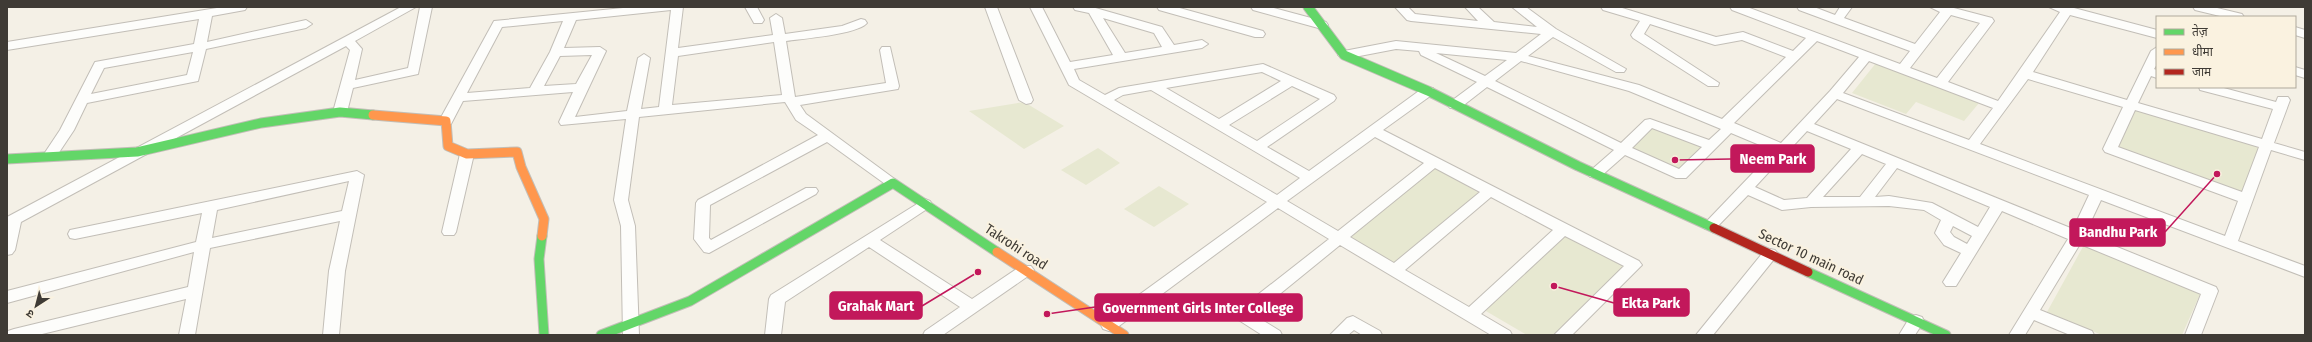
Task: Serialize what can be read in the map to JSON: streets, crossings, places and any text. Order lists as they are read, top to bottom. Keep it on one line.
{"streets":{"street":["Takrohi road","Sector 10 main road"]},"places":["Neem Park","Bandhu Park","Grahak Mart","Ekta Park","Government Girls Inter College"],"legend":["तेज़","धीमा","जाम"],"north":"bottom left"}
